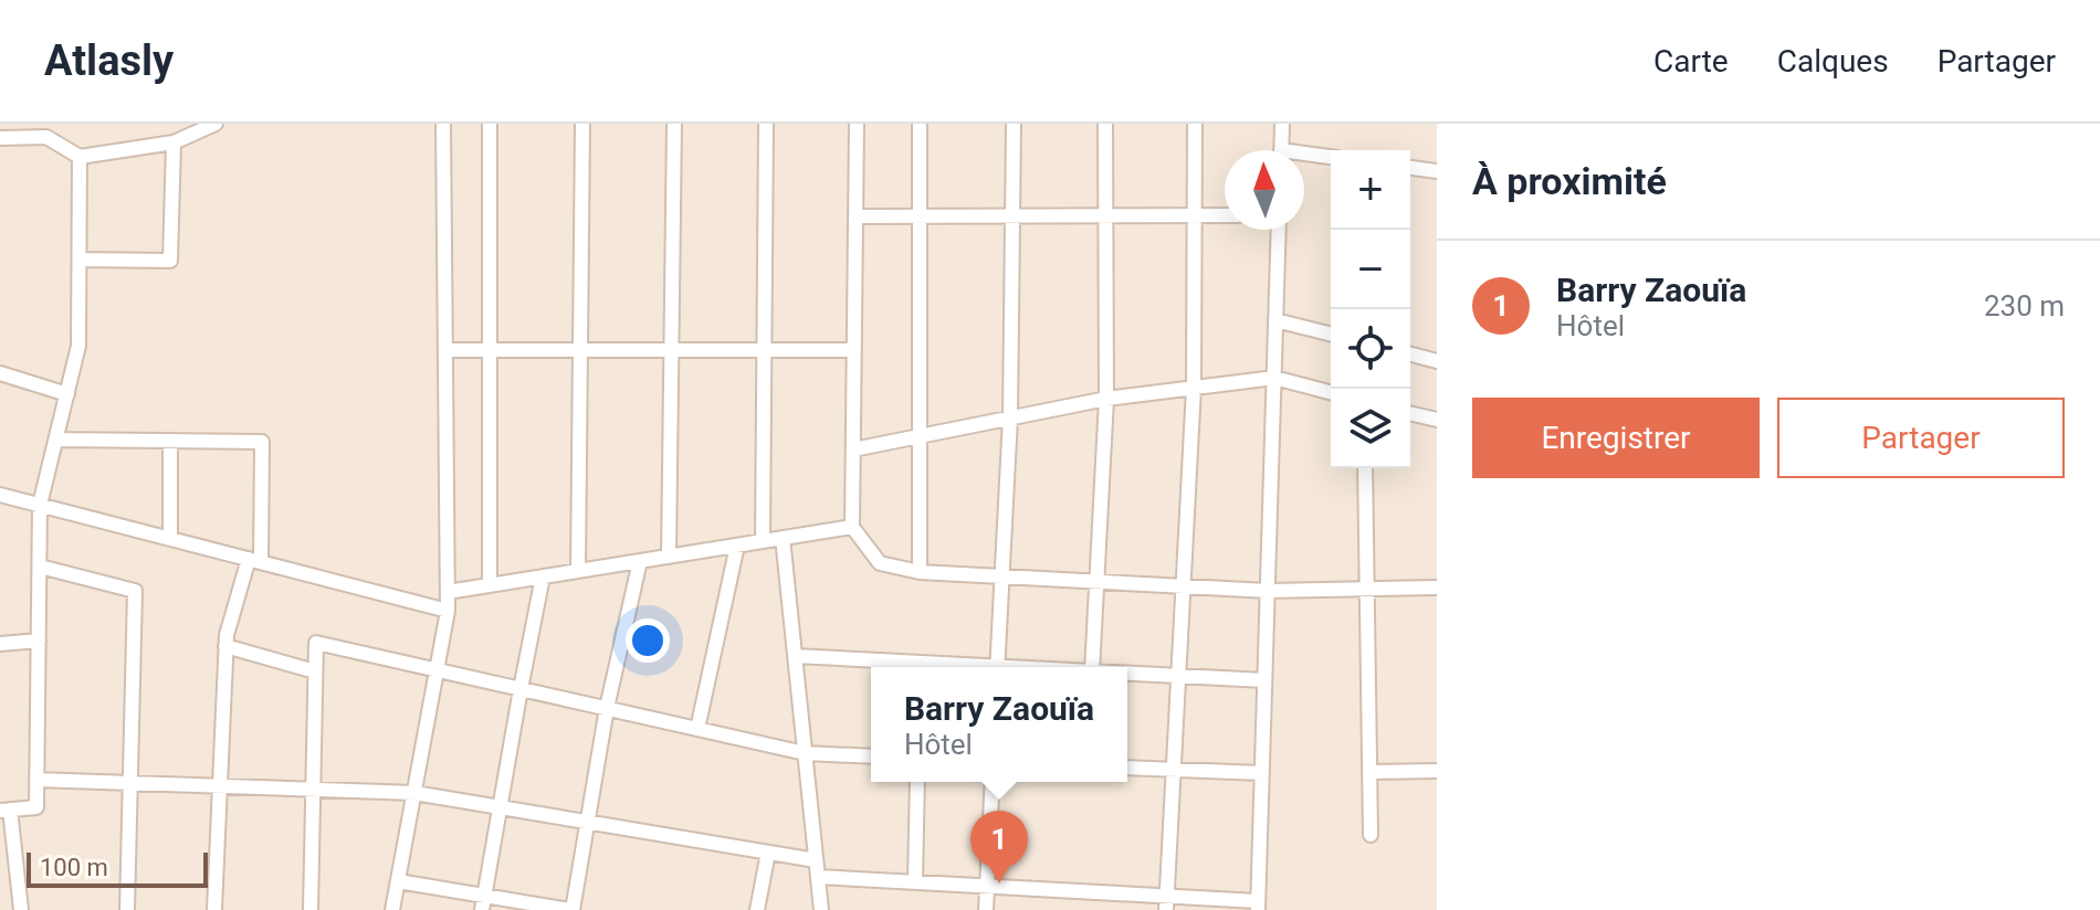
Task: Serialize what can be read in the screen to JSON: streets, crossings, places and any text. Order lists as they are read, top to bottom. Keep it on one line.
{"scale_bar":"100 m","north":"top","page":{"header":"Atlasly","nav":["Carte","Calques","Partager"],"heading":"À proximité","map_buttons":["+","−"],"list":[{"mark":"1","name":"Barry Zaouïa","note":"Hôtel","value":"230 m"}],"buttons":["Enregistrer","Partager"],"popup":["Barry Zaouïa","Hôtel"],"pins":"1","scale":"100 m"}}
